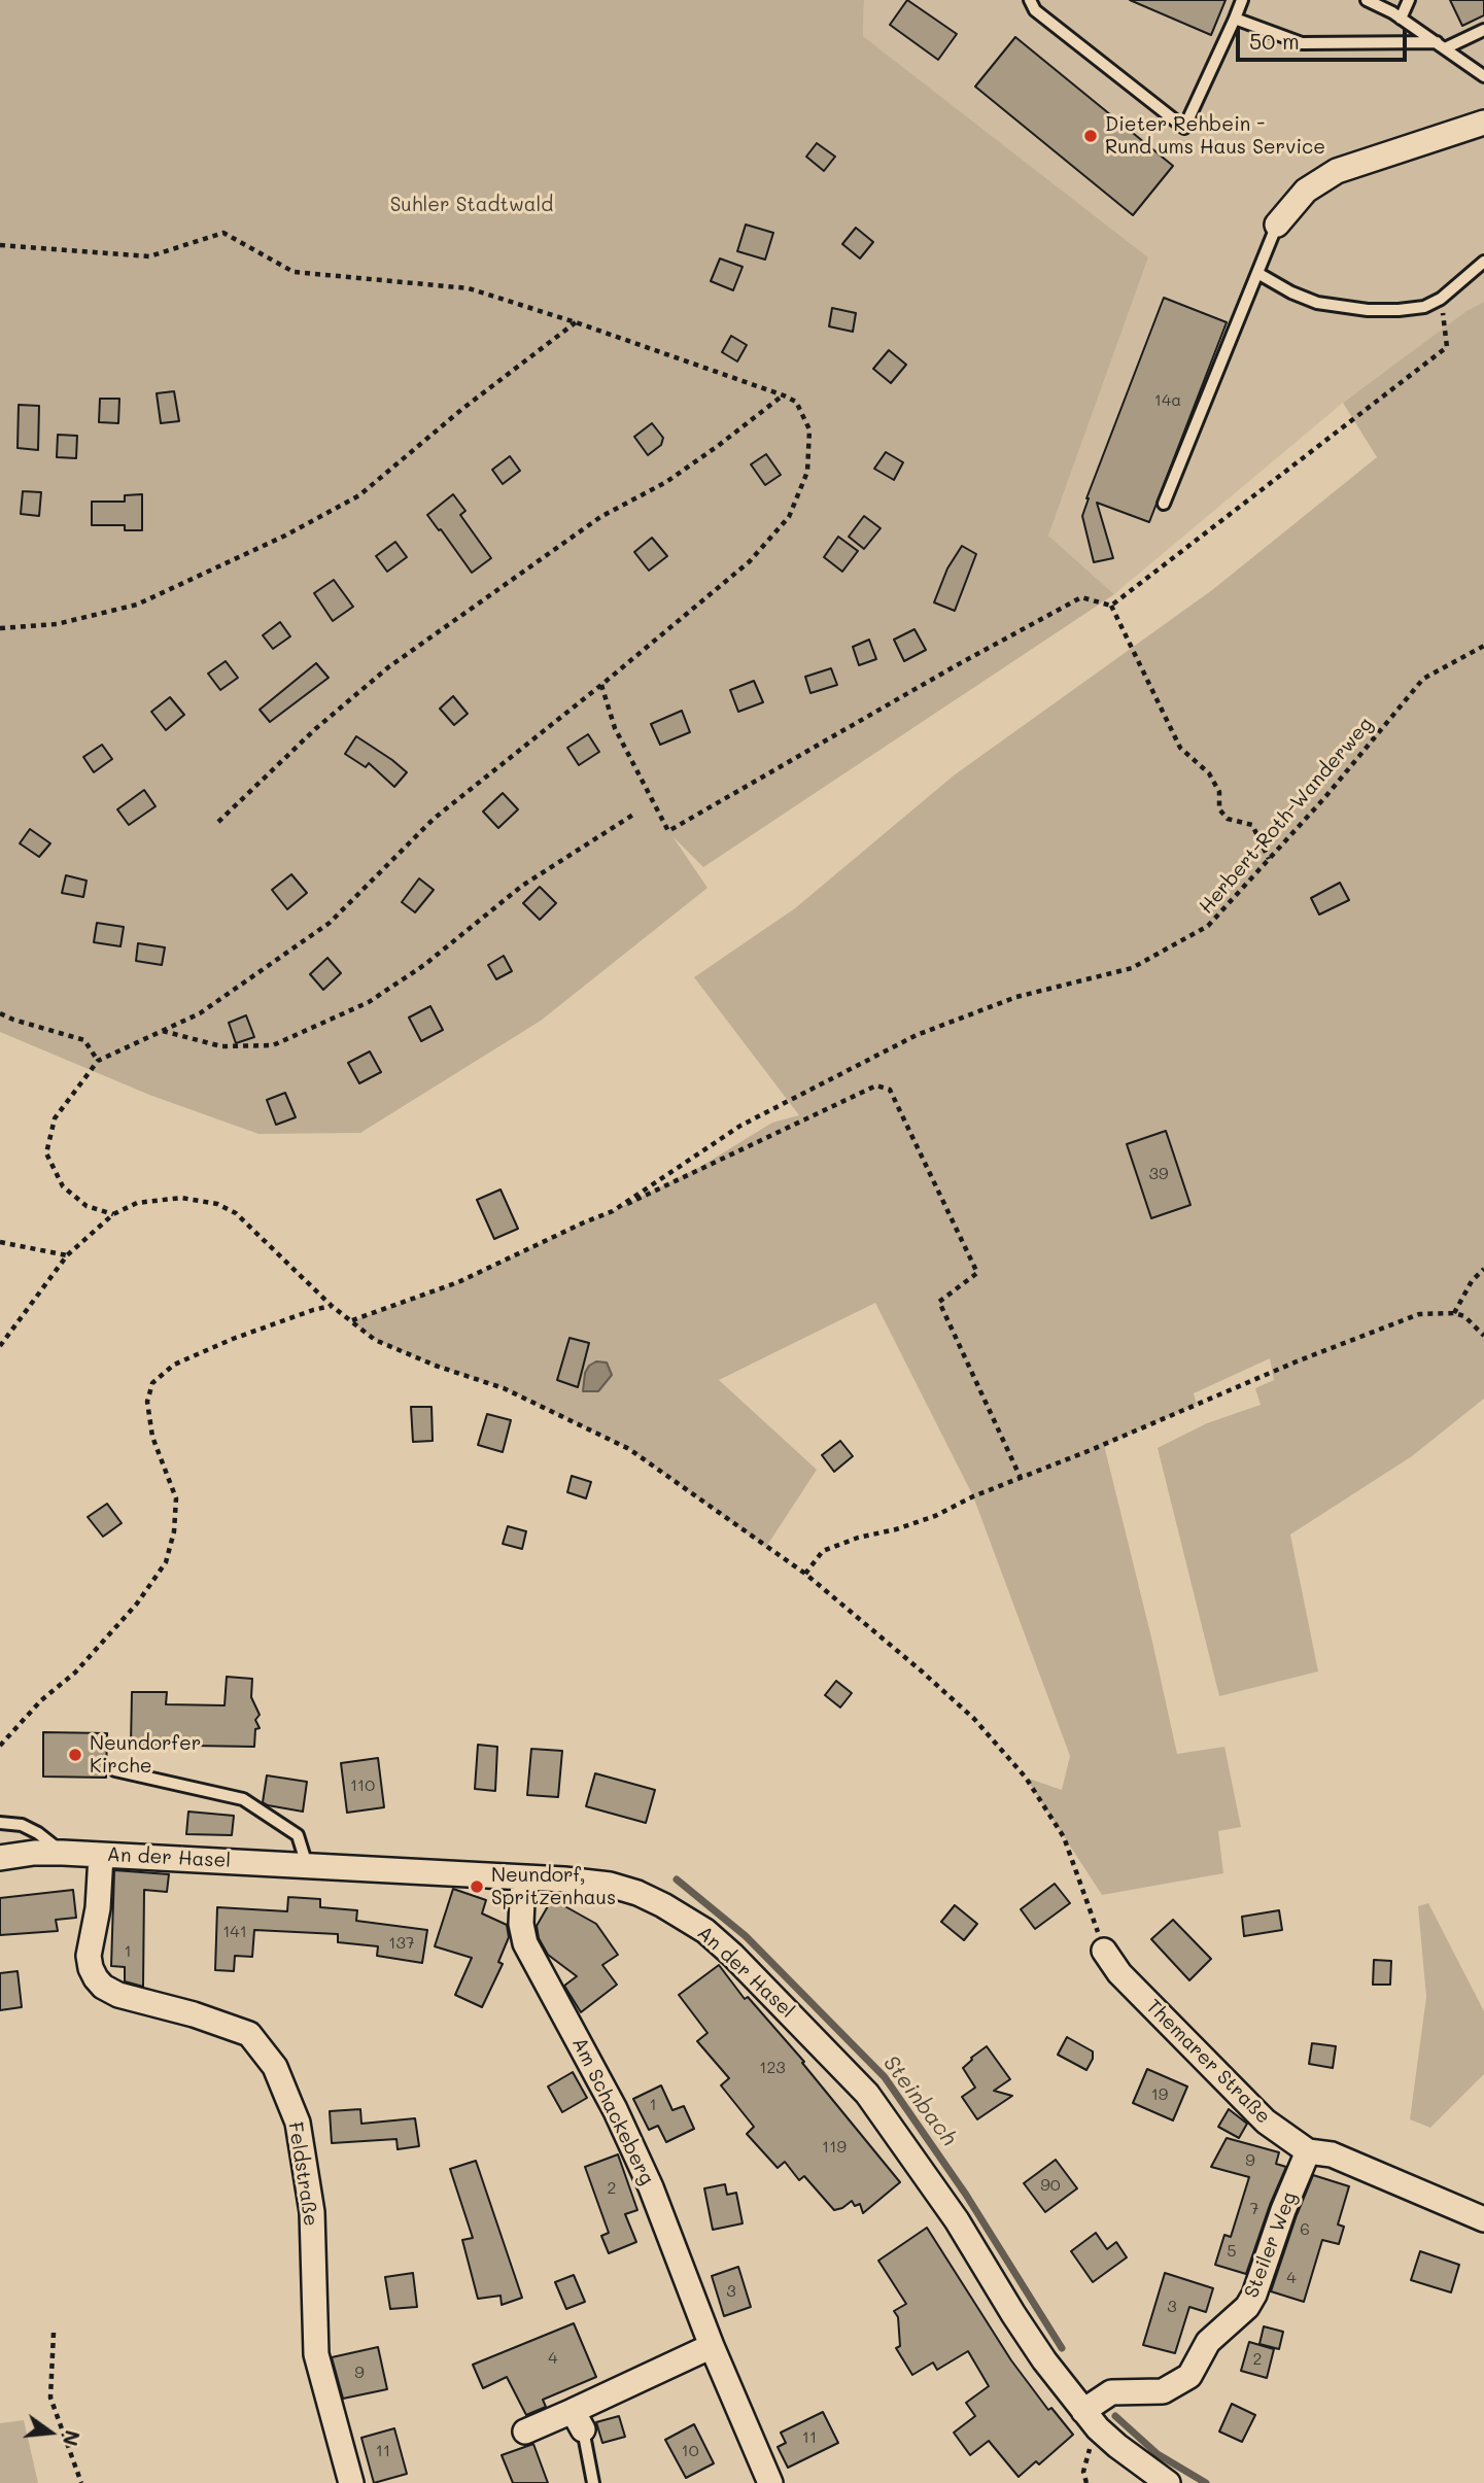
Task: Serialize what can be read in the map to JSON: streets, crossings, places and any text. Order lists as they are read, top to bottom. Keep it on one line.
{"streets":{"street":["An der Hasel","Themarer Straße","Am Schackeberg","Feldstraße","Steiler Weg"],"path":["Herbert-Roth-Wanderweg"]},"crossings":[["An der Hasel","Am Schackeberg"],["An der Hasel","Feldstraße"],["An der Hasel","Steiler Weg"],["Themarer Straße","Steiler Weg"]],"water":["Steinbach"],"parks":["Suhler Stadtwald"],"places":["Dieter Rehbein - Rund ums Haus Service","Neundorfer Kirche","Neundorf, Spritzenhaus"],"house_numbers":["14a","39","110","141","137","1","123","19","1","119","9","90","2","7","6","5","4","3","3","4","2","9","11","11","10"],"scale_bar":"50 m","north":"right"}
